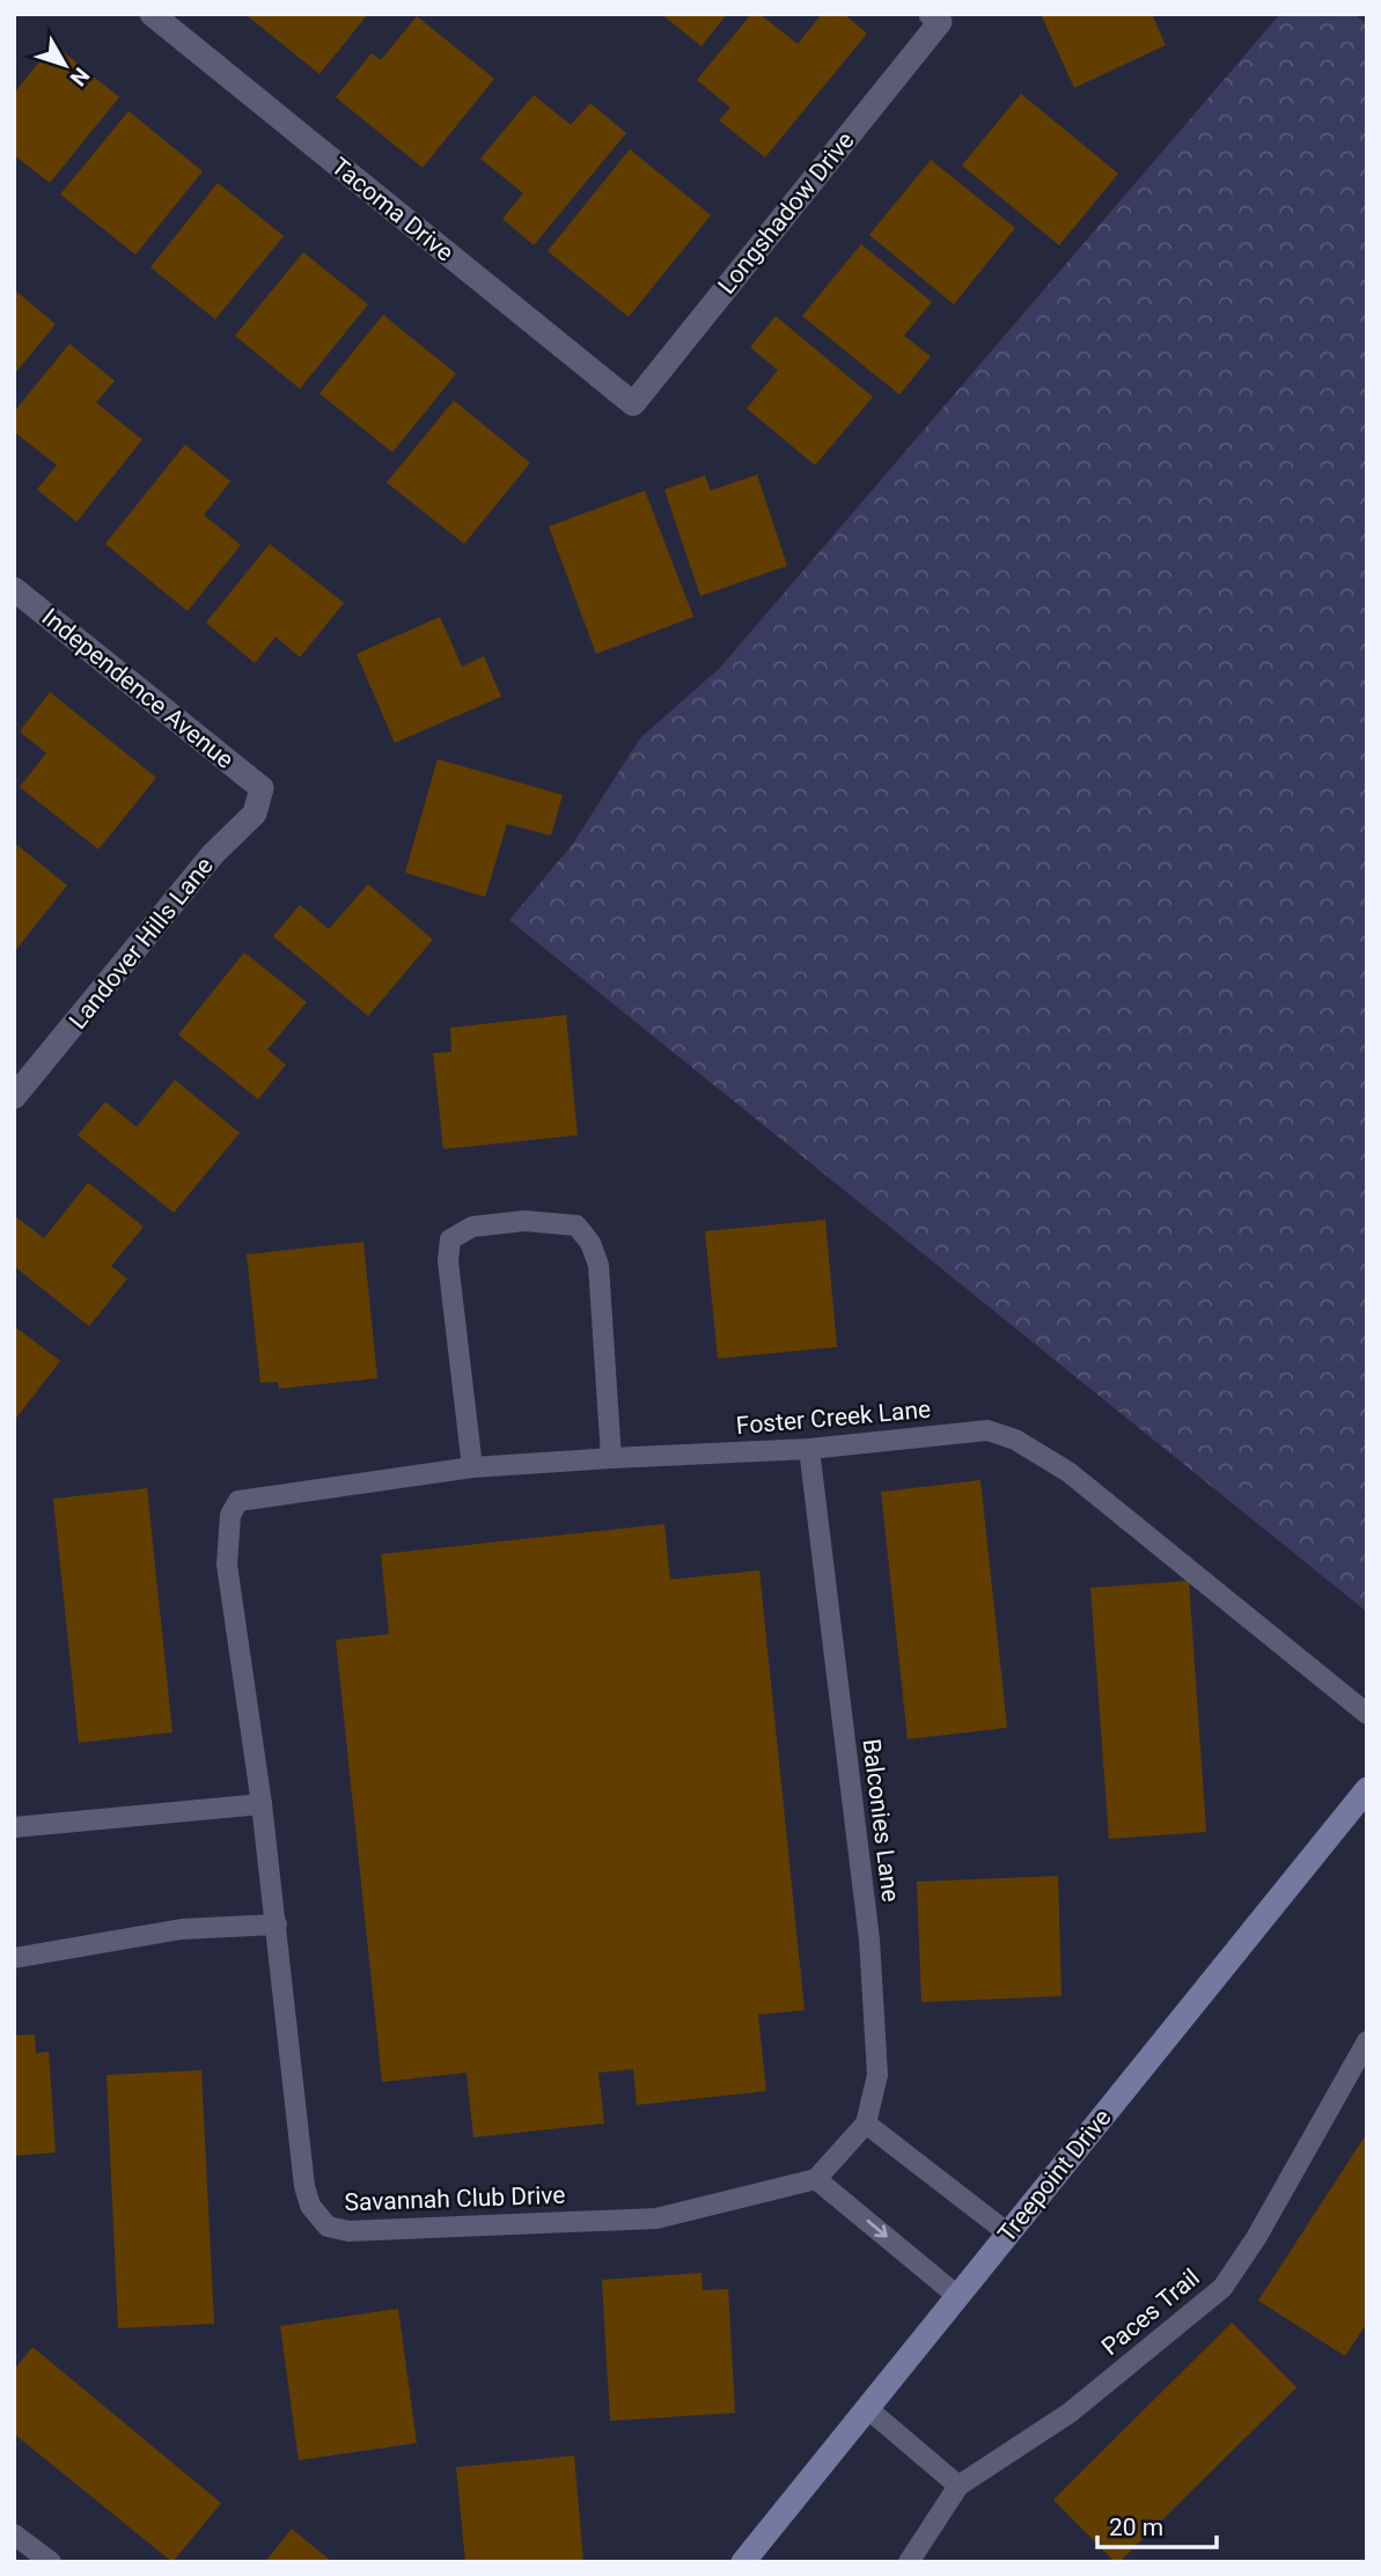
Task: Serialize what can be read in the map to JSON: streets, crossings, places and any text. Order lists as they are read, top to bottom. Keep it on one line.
{"streets":{"street":["Tacoma Drive","Longshadow Drive","Independence Avenue","Landover Hills Lane","Treepoint Drive"],"lane":["Foster Creek Lane","Balconies Lane","Savannah Club Drive","Paces Trail"]},"crossings":[["Tacoma Drive","Longshadow Drive"],["Independence Avenue","Landover Hills Lane"],["Foster Creek Lane","Balconies Lane"],["Foster Creek Lane","Savannah Club Drive"],["Balconies Lane","Savannah Club Drive"]],"scale_bar":"20 m","north":"bottom right"}
